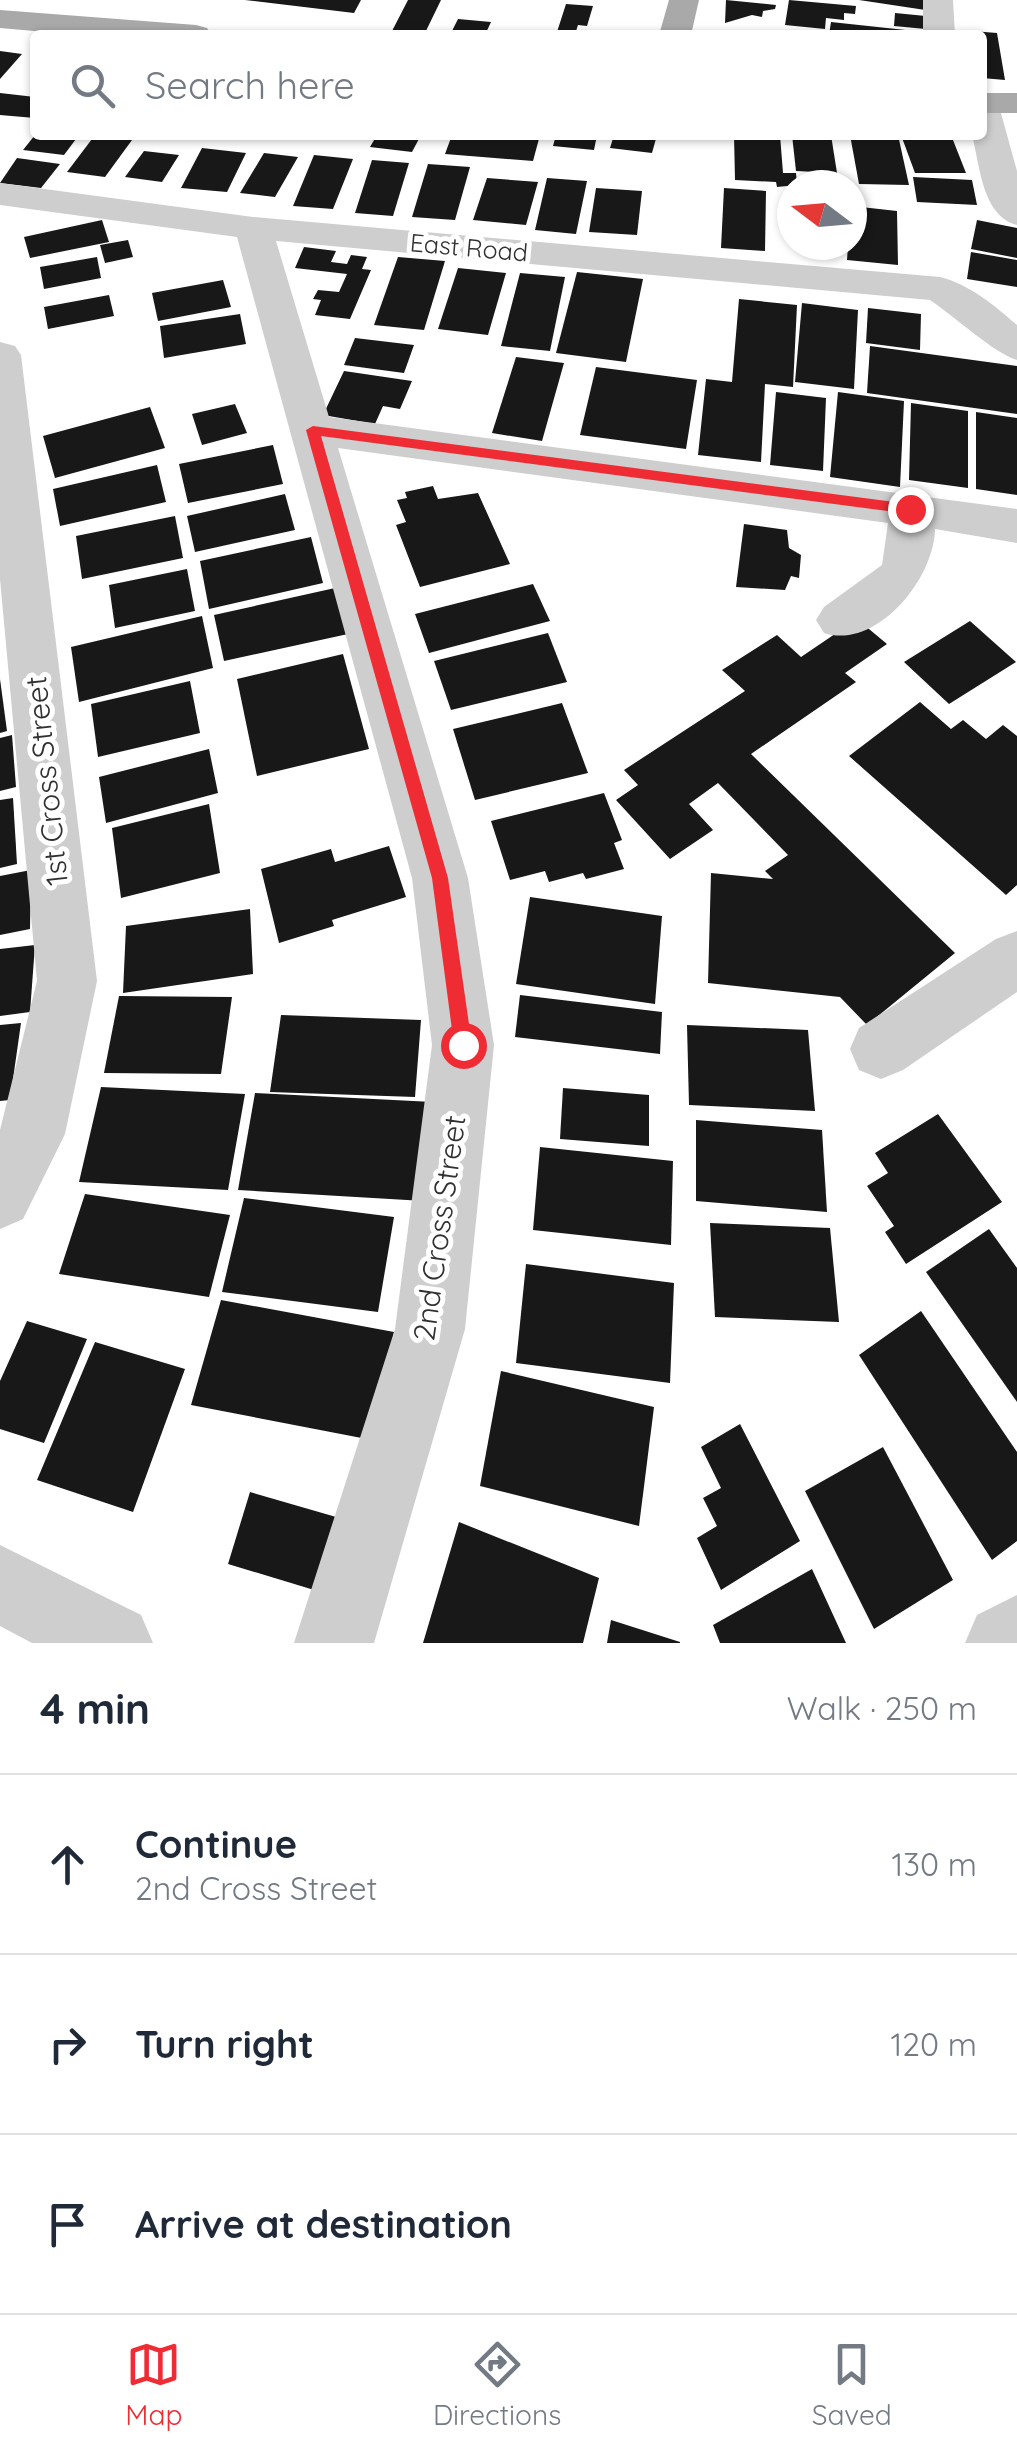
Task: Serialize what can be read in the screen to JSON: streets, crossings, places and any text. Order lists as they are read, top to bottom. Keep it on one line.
{"streets":{"street":["East Road","1st Cross Street","2nd Cross Street"]},"crossings":[["East Road","2nd Cross Street"]],"north":"left","page":{"search":"Search here","heading":["4 min","Walk · 250 m"],"list":[["Continue","2nd Cross Street","130 m"],["Turn right","120 m"],"Arrive at destination"],"nav":["Map","Directions","Saved"]}}
